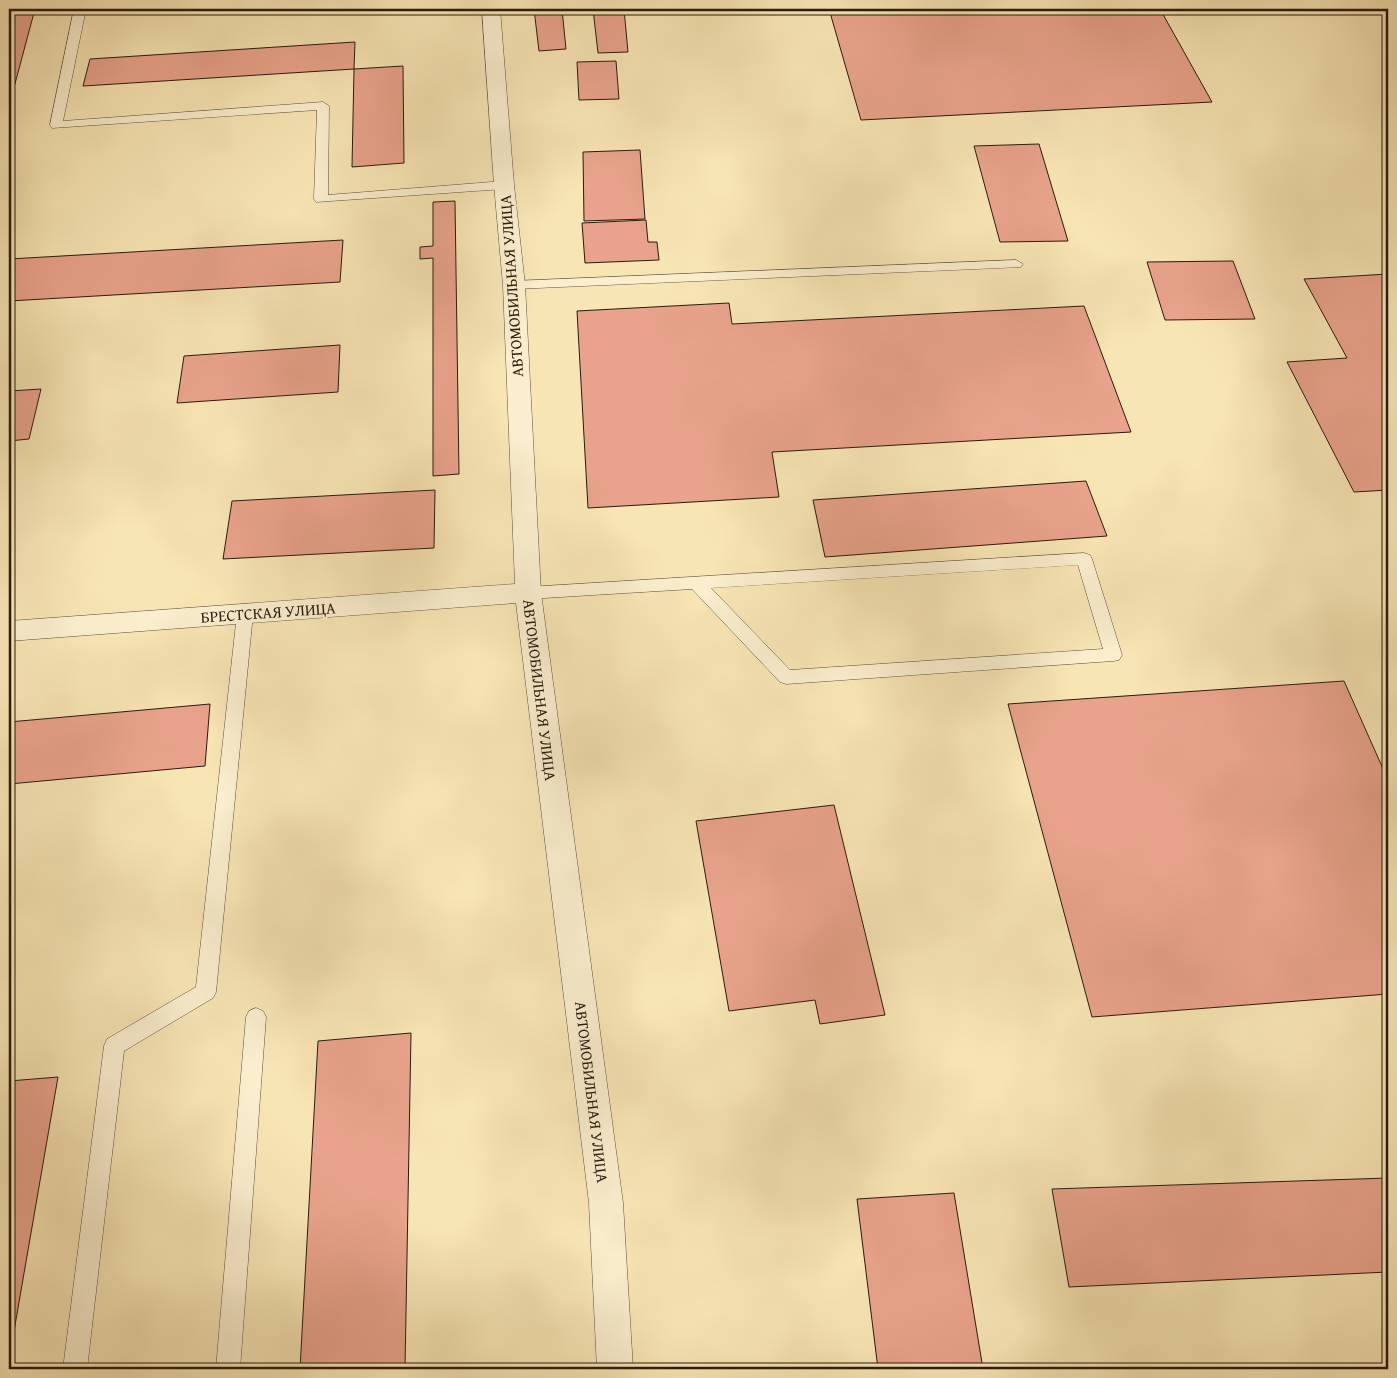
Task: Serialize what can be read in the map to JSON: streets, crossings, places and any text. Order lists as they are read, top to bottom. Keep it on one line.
{"streets":{"street":["АВТОМОБИЛЬНАЯ УЛИЦА","БРЕСТСКАЯ УЛИЦА"]},"crossings":[["АВТОМОБИЛЬНАЯ УЛИЦА","БРЕСТСКАЯ УЛИЦА"]]}
